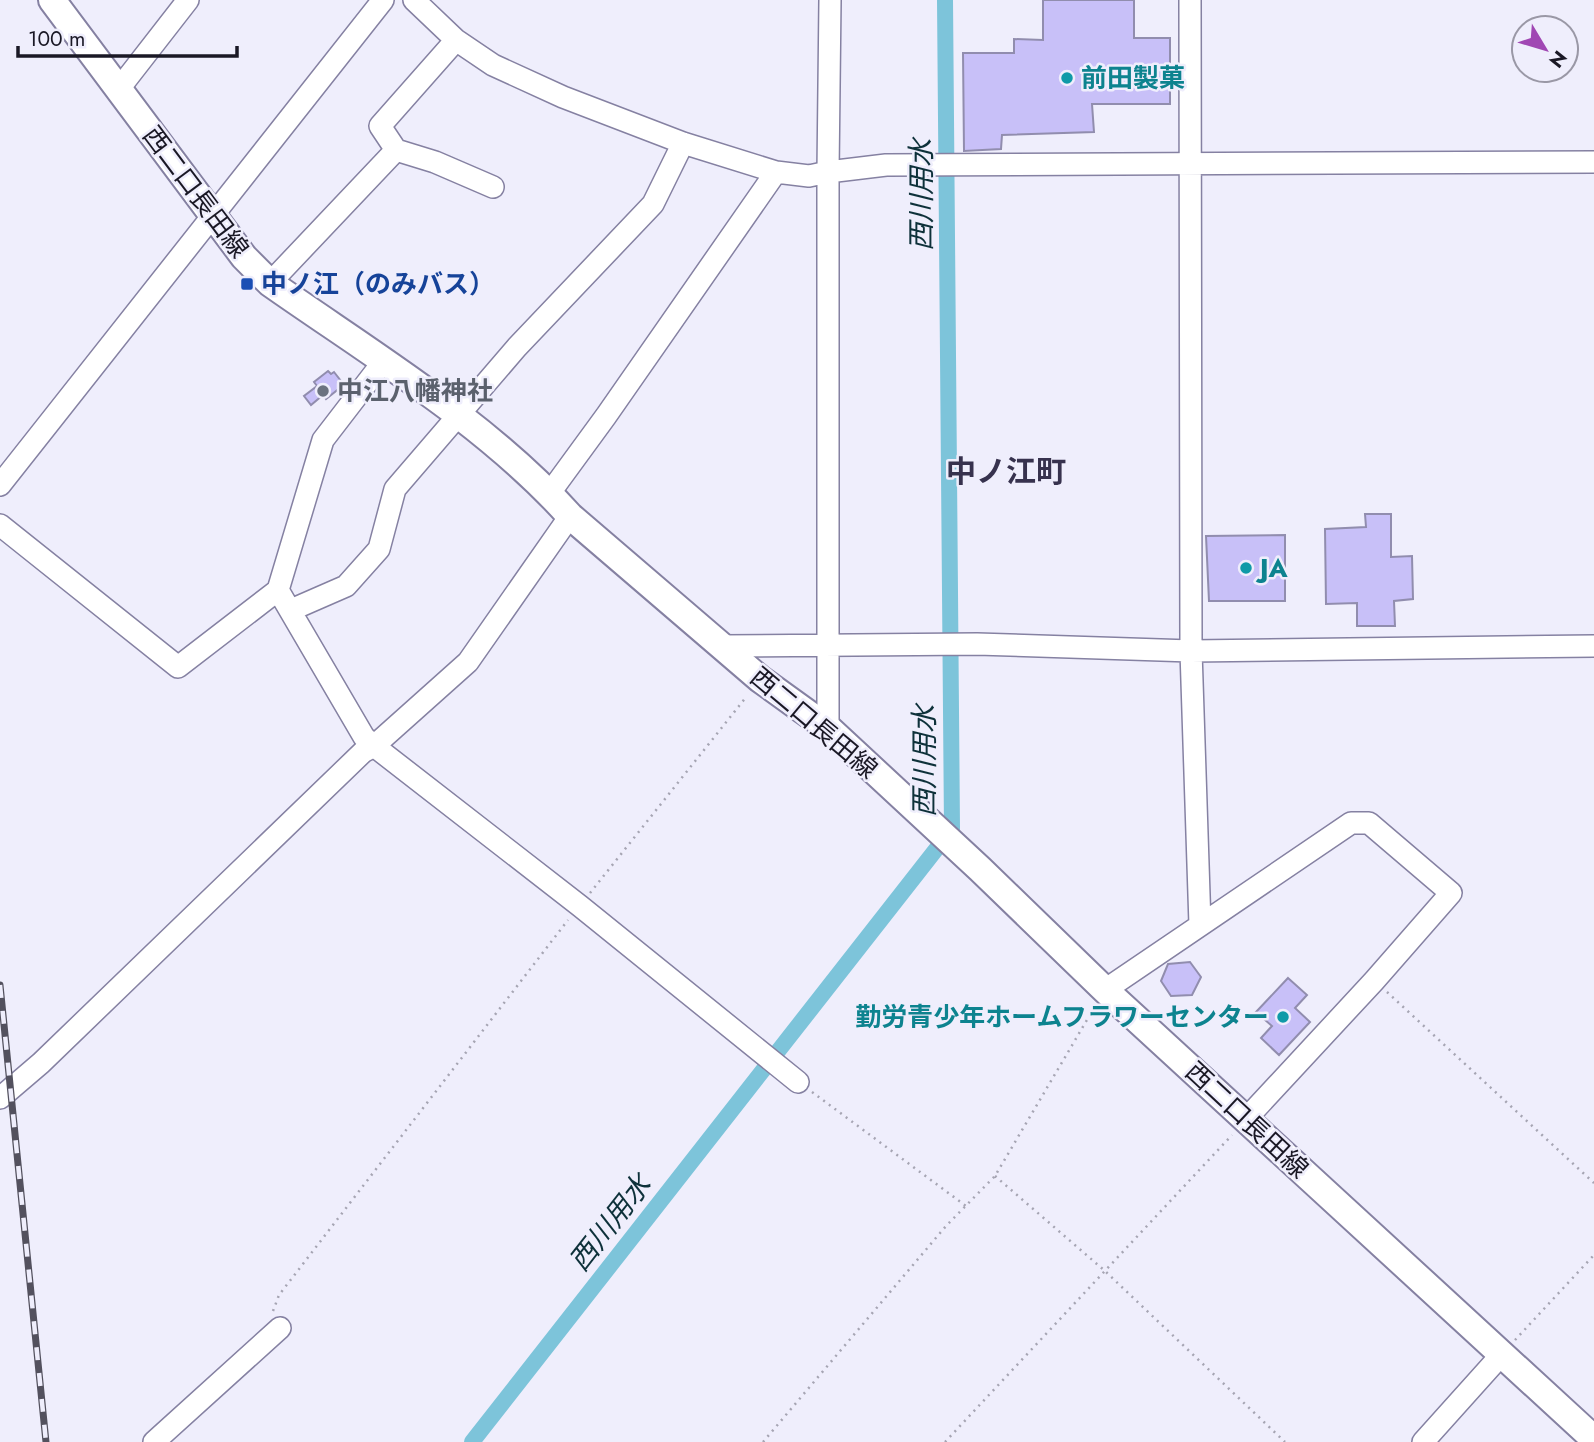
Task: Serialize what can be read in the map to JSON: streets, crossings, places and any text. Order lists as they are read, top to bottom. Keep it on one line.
{"streets":{"main road":["西二口長田線"]},"districts":["中ノ江町"],"water":["西川用水"],"places":{"other":["前田製菓","中江八幡神社","JA","勤労青少年ホームフラワーセンター"],"transit":["中ノ江（のみバス）"]},"scale_bar":"100 m","north":"bottom right"}
